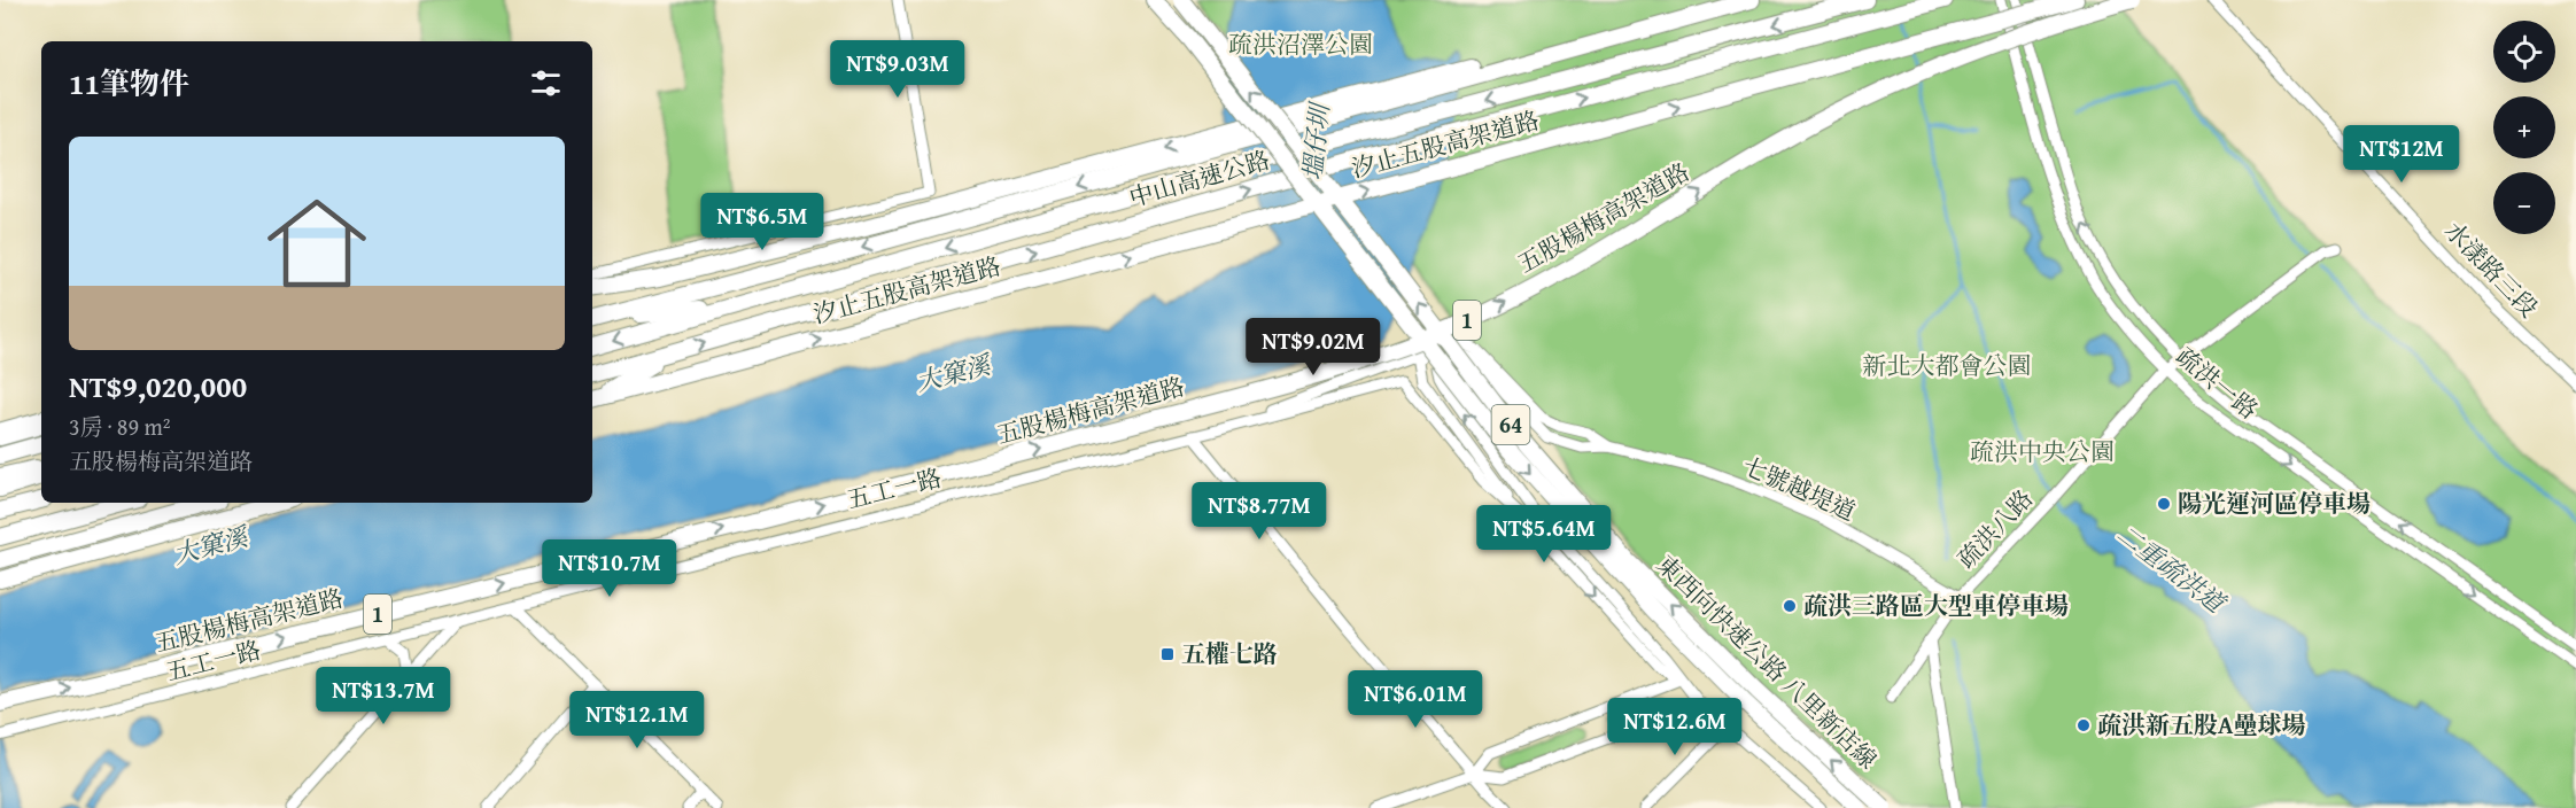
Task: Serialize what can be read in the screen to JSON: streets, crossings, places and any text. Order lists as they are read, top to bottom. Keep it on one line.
{"streets":{"highway":["汐止五股高架道路","中山高速公路","五股楊梅高架道路","1","64","東西向快速公路 八里新店線"],"street":["水漾路三段","疏洪一路","五工一路","七號越堤道","疏洪八路"]},"crossings":[["疏洪一路","疏洪八路"],["五工一路","七號越堤道"],["七號越堤道","疏洪八路"]],"one_way":["五股楊梅高架道路"],"water":["塭仔圳","大窠溪","二重疏洪道"],"parks":["疏洪沼澤公園","新北大都會公園","疏洪中央公園"],"places":{"other":["陽光運河區停車場","疏洪三路區大型車停車場","疏洪新五股A壘球場"],"transit":["五權七路"]},"page":{"map_buttons":["+","−"],"price":["NT$9.03M","NT$12M","NT$6.5M","NT$9.02M","NT$8.77M","NT$5.64M","NT$10.7M","NT$13.7M","NT$6.01M","NT$12.1M","NT$12.6M"],"heading":"11筆物件","list":[{"name":"NT$9,020,000","note":"3房 · 89 m² · 五股楊梅高架道路"}]}}
